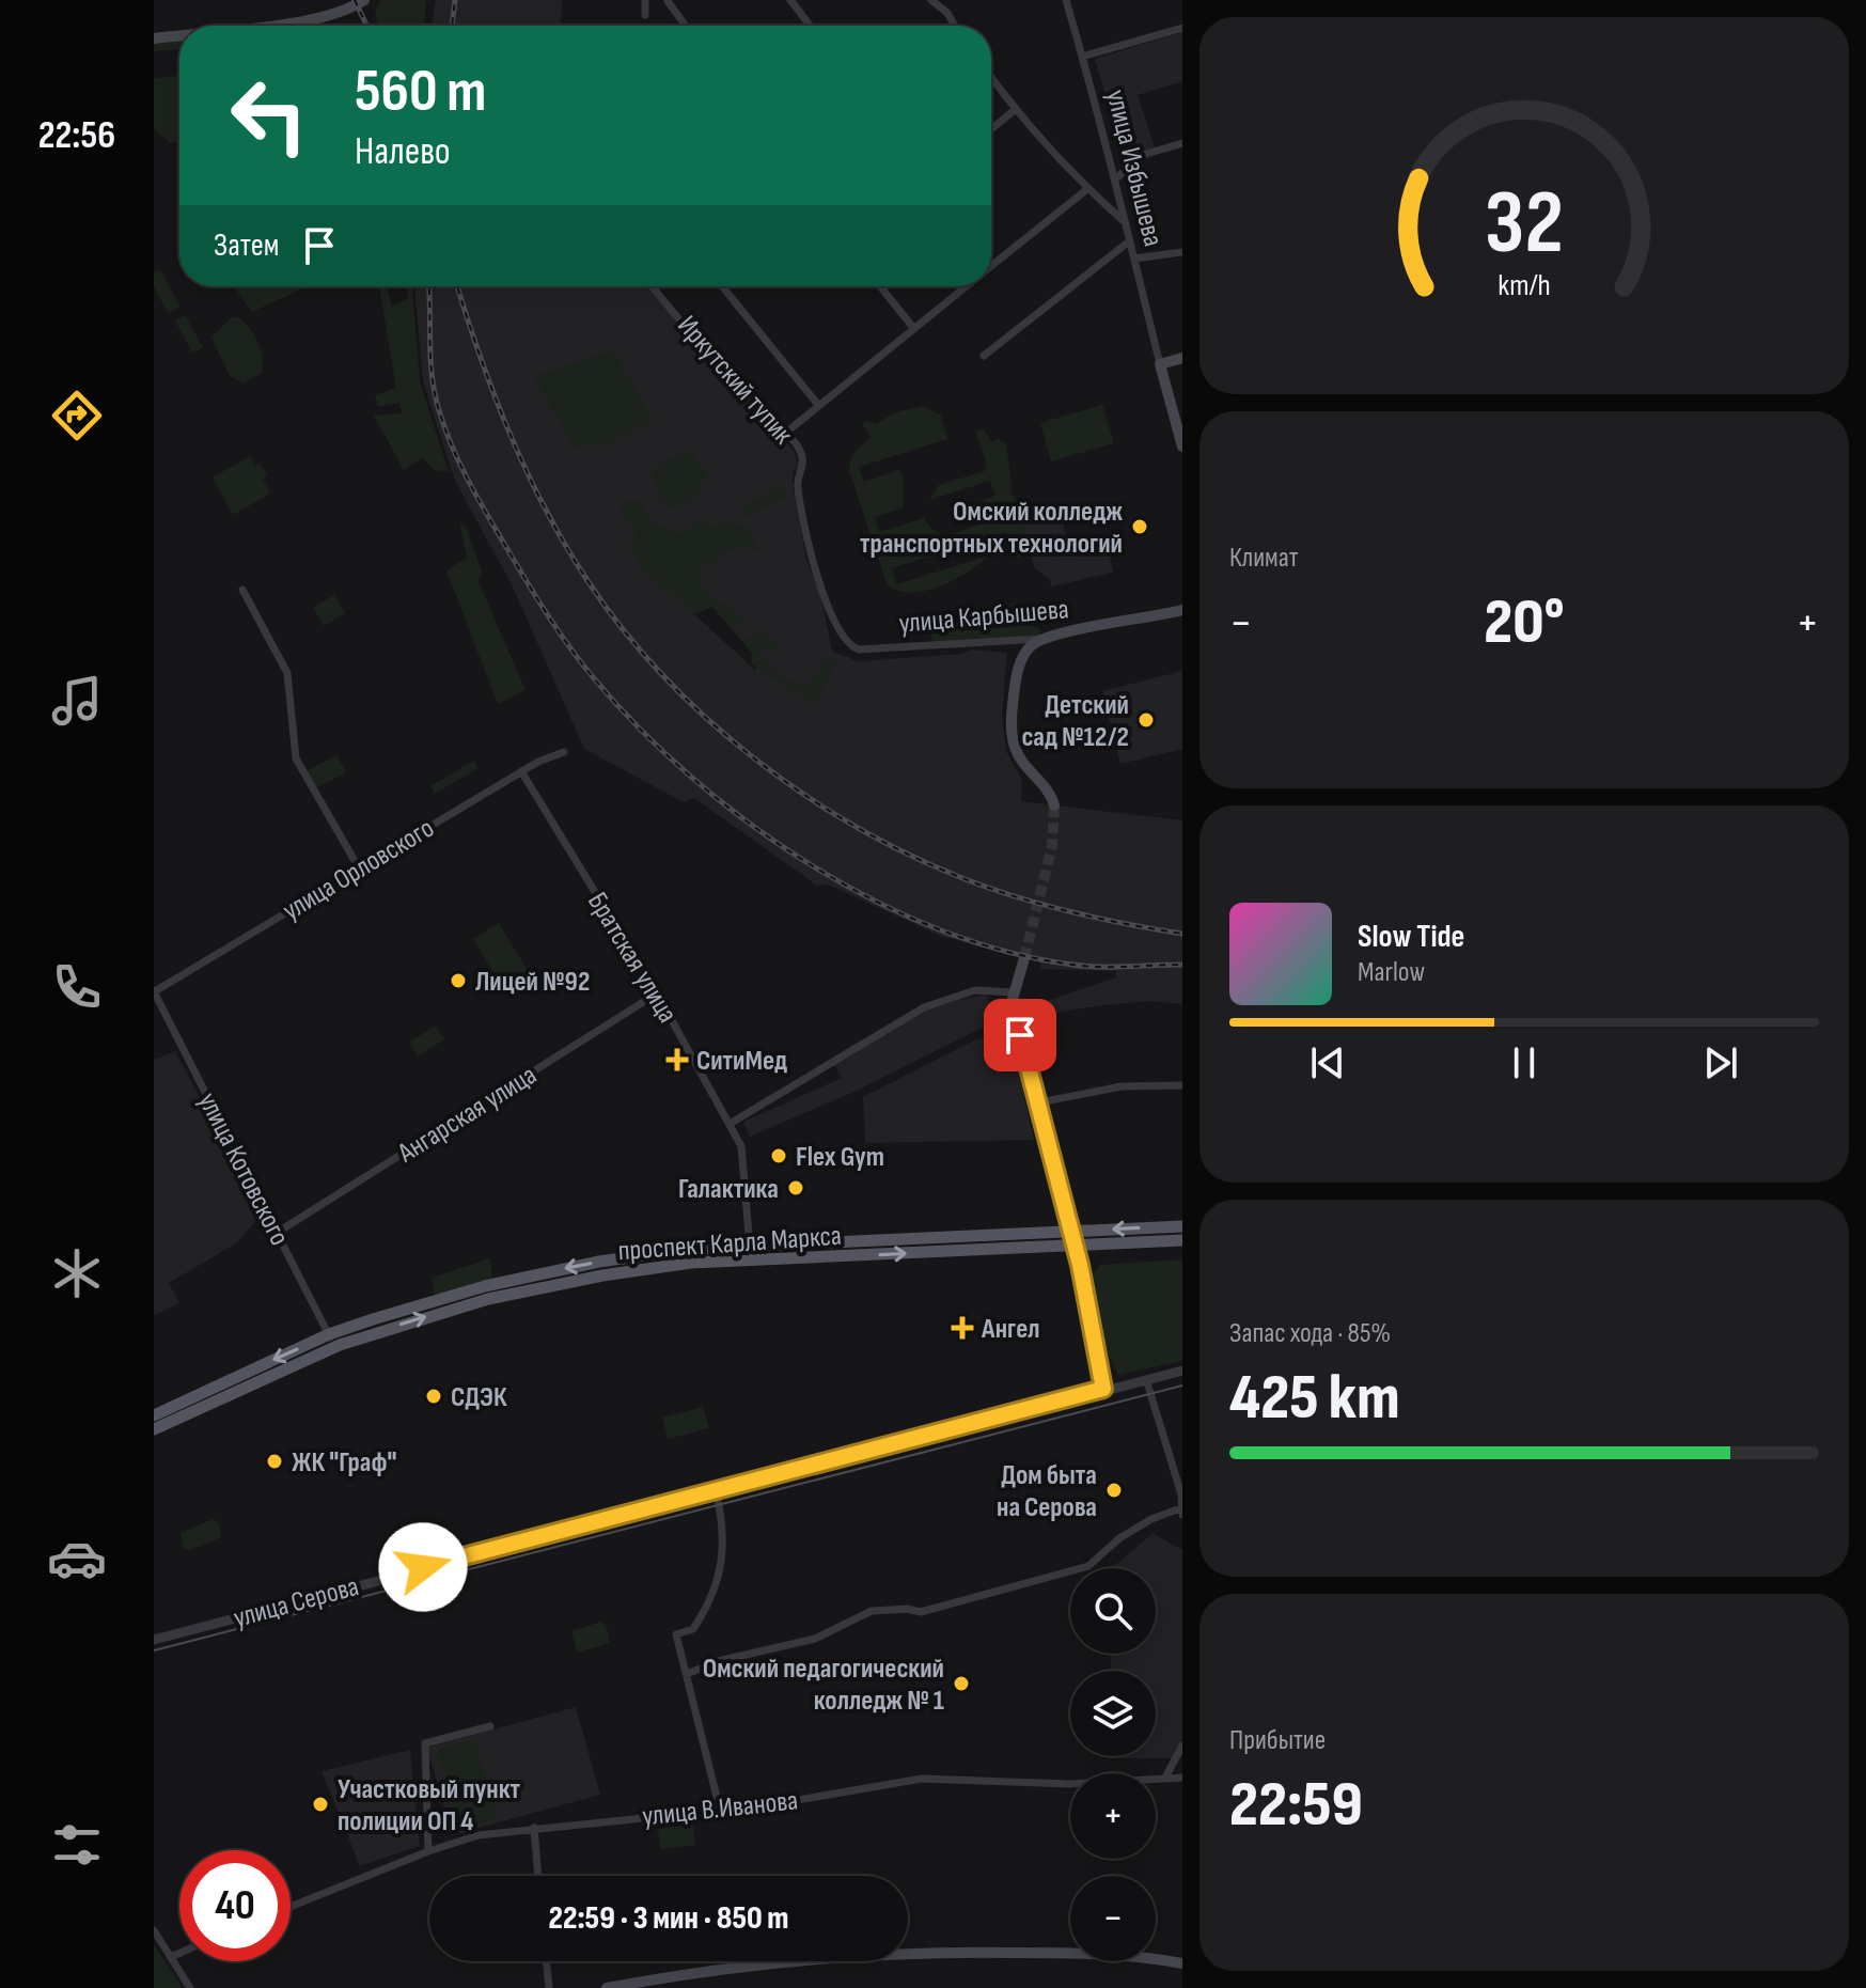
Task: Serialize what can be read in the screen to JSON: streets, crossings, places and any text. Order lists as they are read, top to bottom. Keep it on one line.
{"streets":{"main road":["улица Избышева","улица Карбышева","проспект Карла Маркса"],"street":["Иркутский тупик","улица Орловского","Братская улица","Ангарская улица","улица Котовского","улица Серова","улица В.Иванова"]},"crossings":[["Иркутский тупик","улица Карбышева"],["улица Орловского","Братская улица"],["улица Орловского","улица Котовского"],["Братская улица","Ангарская улица"],["Братская улица","проспект Карла Маркса"],["Ангарская улица","улица Котовского"],["улица Котовского","проспект Карла Маркса"]],"places":{"other":["Омский колледж транспортных технологий","Детский сад №12/2","Лицей №92","Flex Gym","Галактика","СДЭК","ЖК \"Граф\"","Дом быта на Серова","Омский педагогический колледж № 1","Участковый пункт полиции ОП 4"],"health":["СитиМед","Ангел"]},"page":{"tabs":"22:56","turn":["560 m","Налево"],"then":"Затем","tile":["Климат",["Запас хода · 85%","425 km"],["Прибытие","22:59"]],"heat":["−","20°","+"],"song":["Slow Tide","Marlow"],"map_buttons":["+","−"],"limit":"40","trip":"22:59 · 3 мин · 850 m","gauge":["32","km/h"]}}
